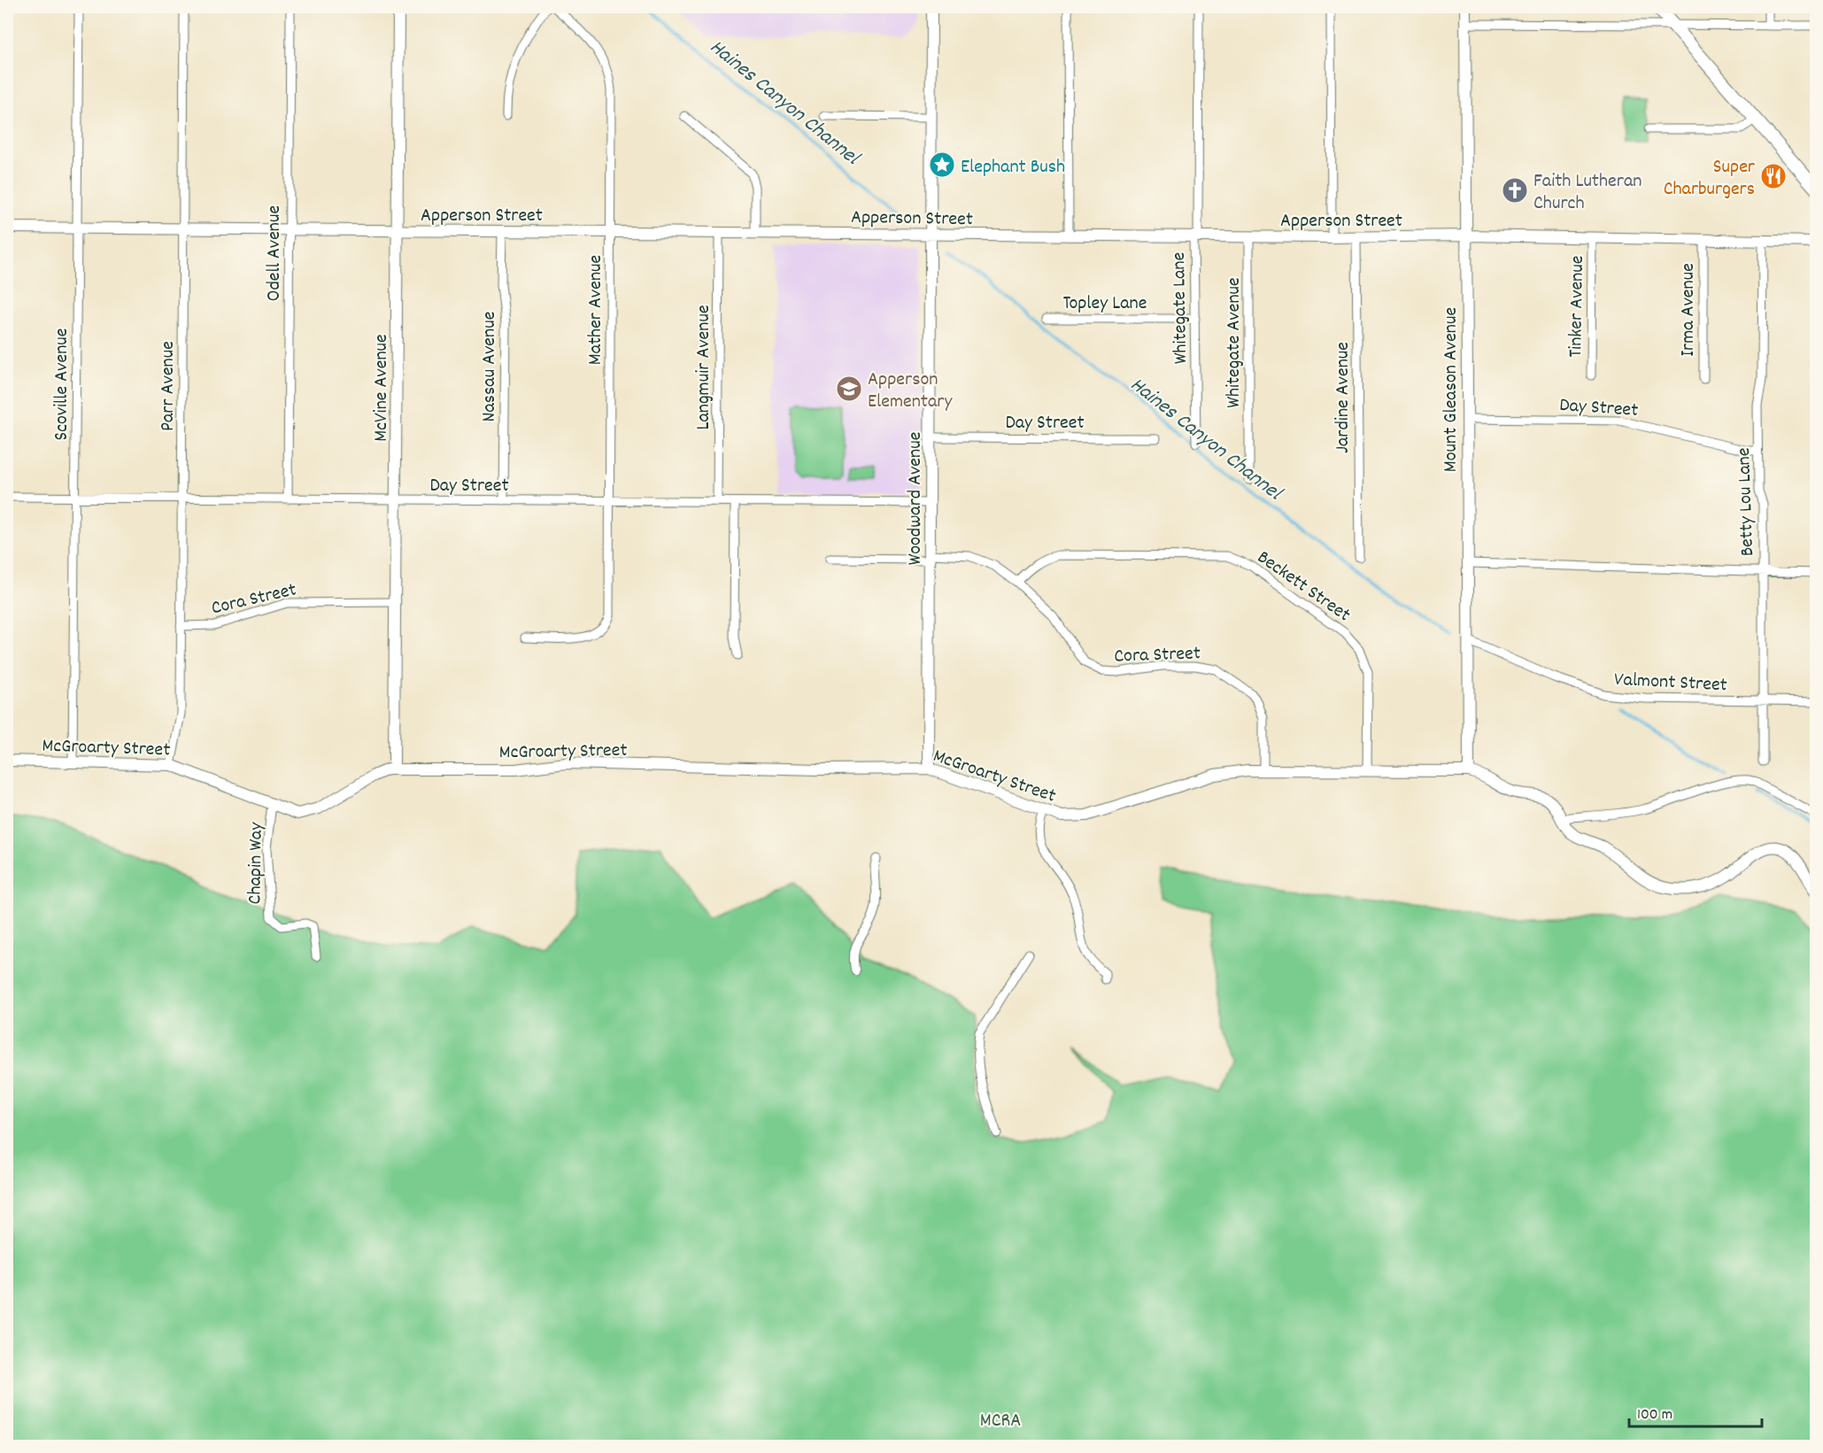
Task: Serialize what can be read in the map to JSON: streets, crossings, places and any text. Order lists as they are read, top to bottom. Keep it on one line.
{"streets":{"street":["Apperson Street","Odell Avenue","Topley Lane","Tinker Avenue","Whitegate Lane","Mather Avenue","Irma Avenue","Whitegate Avenue","Nassau Avenue","Langmuir Avenue","Scoville Avenue","Parr Avenue","McVine Avenue","Mount Gleason Avenue","Jardine Avenue","Day Street","Woodward Avenue","Betty Lou Lane","Beckett Street","Cora Street","Valmont Street","McGroarty Street","Chapin Way"]},"crossings":[["Apperson Street","Odell Avenue"],["Apperson Street","Tinker Avenue"],["Apperson Street","Whitegate Lane"],["Apperson Street","Mather Avenue"],["Apperson Street","Irma Avenue"],["Apperson Street","Whitegate Avenue"],["Apperson Street","Nassau Avenue"],["Apperson Street","Langmuir Avenue"],["Apperson Street","Scoville Avenue"],["Apperson Street","Parr Avenue"],["Apperson Street","McVine Avenue"],["Apperson Street","Mount Gleason Avenue"],["Apperson Street","Jardine Avenue"],["Apperson Street","Woodward Avenue"],["Apperson Street","Betty Lou Lane"],["Odell Avenue","Day Street"],["Topley Lane","Whitegate Lane"],["Mather Avenue","Day Street"],["Nassau Avenue","Day Street"],["Langmuir Avenue","Day Street"],["Scoville Avenue","Day Street"],["Scoville Avenue","McGroarty Street"],["Parr Avenue","Day Street"],["Parr Avenue","Cora Street"],["Parr Avenue","McGroarty Street"],["McVine Avenue","Day Street"],["McVine Avenue","Cora Street"],["McVine Avenue","McGroarty Street"],["Mount Gleason Avenue","Day Street"],["Mount Gleason Avenue","Valmont Street"],["Mount Gleason Avenue","McGroarty Street"],["Day Street","Woodward Avenue"],["Day Street","Betty Lou Lane"],["Woodward Avenue","Cora Street"],["Woodward Avenue","McGroarty Street"],["Betty Lou Lane","Valmont Street"],["Beckett Street","Cora Street"],["Beckett Street","McGroarty Street"],["Cora Street","McGroarty Street"],["McGroarty Street","Chapin Way"]],"water":["Haines Canyon Channel"],"parks":["MCRA"],"places":{"place":["Elephant Bush"],"restaurant":["Super Charburgers"],"church":["Faith Lutheran Church"],"school or university":["Apperson Elementary"]},"scale_bar":"100 m"}
